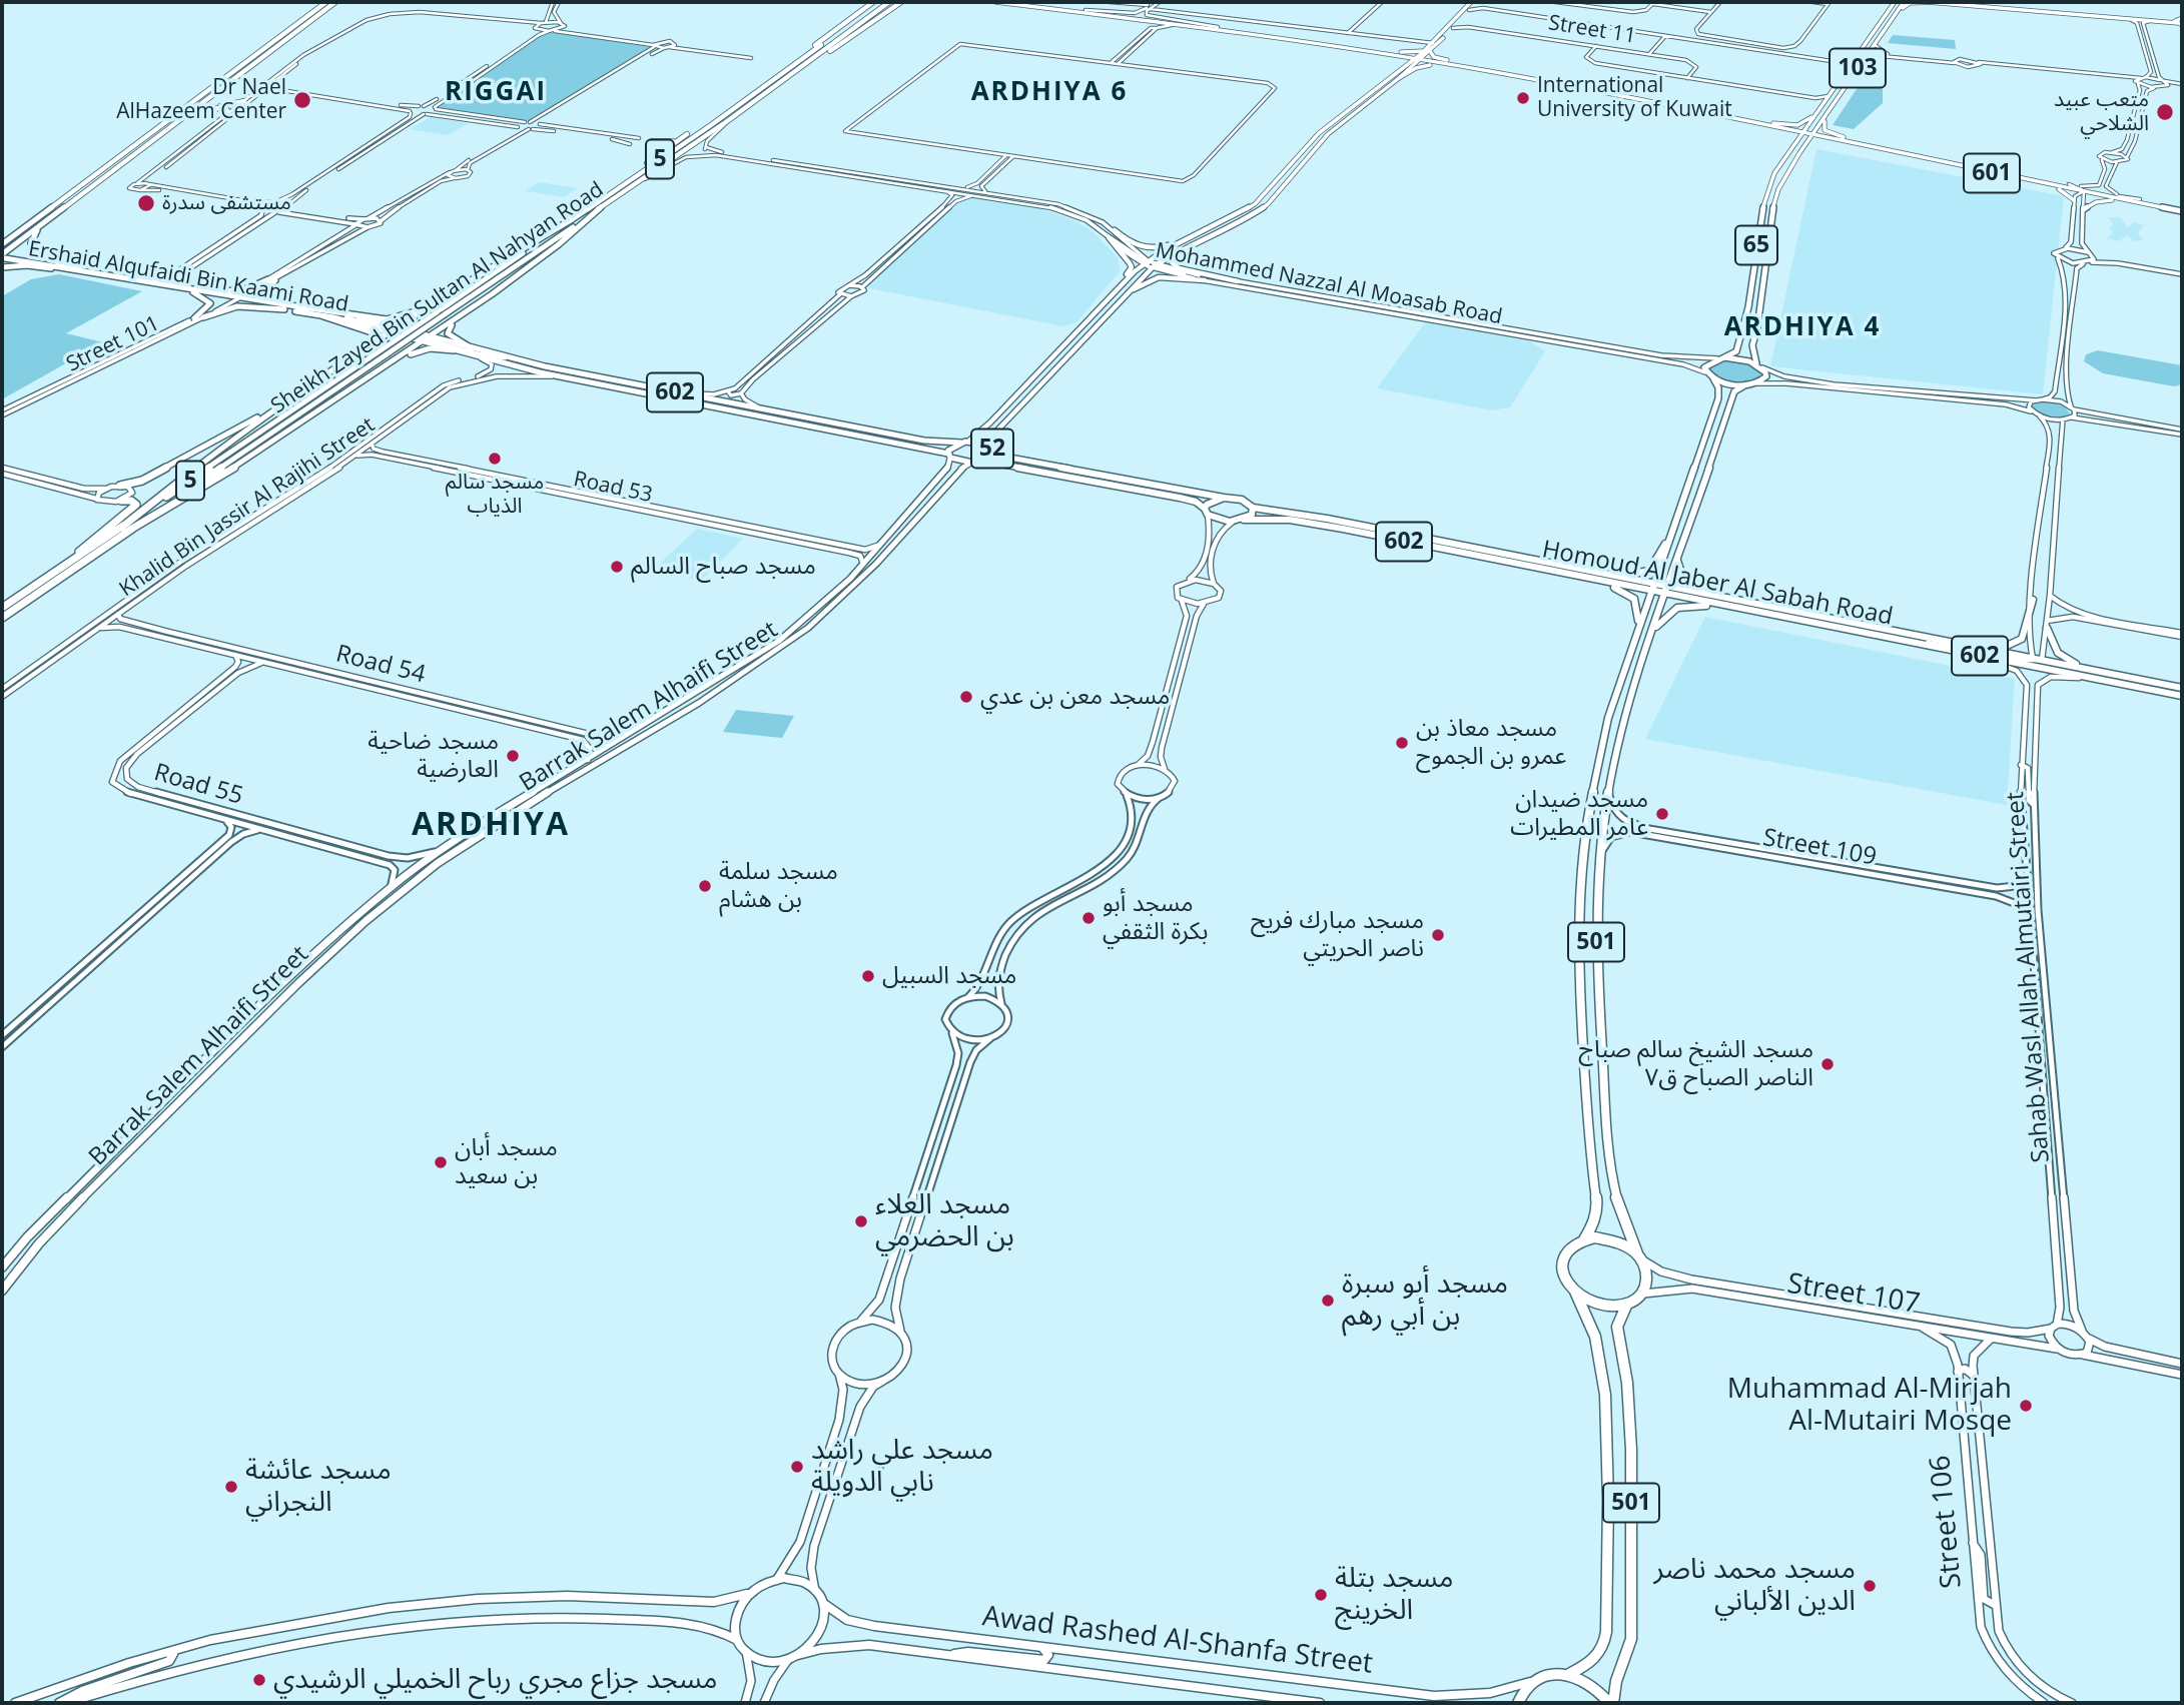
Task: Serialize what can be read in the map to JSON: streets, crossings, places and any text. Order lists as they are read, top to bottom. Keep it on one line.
{"streets":{"highway":["5","Sheikh Zayed Bin Sultan Al Nahyan Road"],"main road":["103","601","65","Ershaid Alqufaidi Bin Kaami Road","602","52","Homoud Al Jaber Al Sabah Road","Barrak Salem Alhaifi Street","501","Awad Rashed Al-Shanfa Street"],"street":["Street 11","Mohammed Nazzal Al Moasab Road","Street 101","Road 53","Khalid Bin Jassir Al Rajihi Street","Road 54","Road 55","Street 109","Sahab Wasl Allah Almutairi Street","Street 107","Street 106"]},"crossings":[["103","601"],["103","65"],["601","65"],["65","Mohammed Nazzal Al Moasab Road"],["Ershaid Alqufaidi Bin Kaami Road","Street 101"],["602","52"],["602","Khalid Bin Jassir Al Rajihi Street"],["602","Homoud Al Jaber Al Sabah Road"],["602","Barrak Salem Alhaifi Street"],["52","Barrak Salem Alhaifi Street"],["Road 53","Khalid Bin Jassir Al Rajihi Street"],["Road 53","Barrak Salem Alhaifi Street"],["Khalid Bin Jassir Al Rajihi Street","Road 54"],["Homoud Al Jaber Al Sabah Road","501"],["Homoud Al Jaber Al Sabah Road","Sahab Wasl Allah Almutairi Street"],["Road 54","Barrak Salem Alhaifi Street"],["Road 54","Road 55"],["Barrak Salem Alhaifi Street","Road 55"],["Street 109","501"],["Street 109","Sahab Wasl Allah Almutairi Street"],["501","Street 107"],["501","Awad Rashed Al-Shanfa Street"],["Sahab Wasl Allah Almutairi Street","Street 107"],["Street 107","Street 106"]],"districts":["RIGGAI","ARDHIYA 6","ARDHIYA 4","ARDHIYA"],"places":["International University of Kuwait","Dr Nael AlHazeem Center","متعب عبيد الشلاحي","مستشفى سدرة","مسجد سالم الذياب","مسجد صباح السالم","مسجد معن بن عدي","مسجد معاذ بن عمرو بن الجموح","مسجد ضاحية العارضية","مسجد ضيدان عامر المطيرات","مسجد سلمة بن هشام","مسجد أبو بكرة الثقفي","مسجد مبارك فريح ناصر الحريتي","مسجد السبيل","مسجد الشيخ سالم صباح الناصر الصباح ق٧","مسجد أبان بن سعيد","مسجد العلاء بن الحضرمي","مسجد أبو سبرة بن أبي رهم","Muhammad Al-Mirjah Al-Mutairi Mosqe","مسجد علي راشد نابي الدويلة","مسجد عائشة النجراني","مسجد محمد ناصر الدين الألباني","مسجد بتلة الخرينج","مسجد جزاع مجري رباح الخميلي الرشيدي"]}
